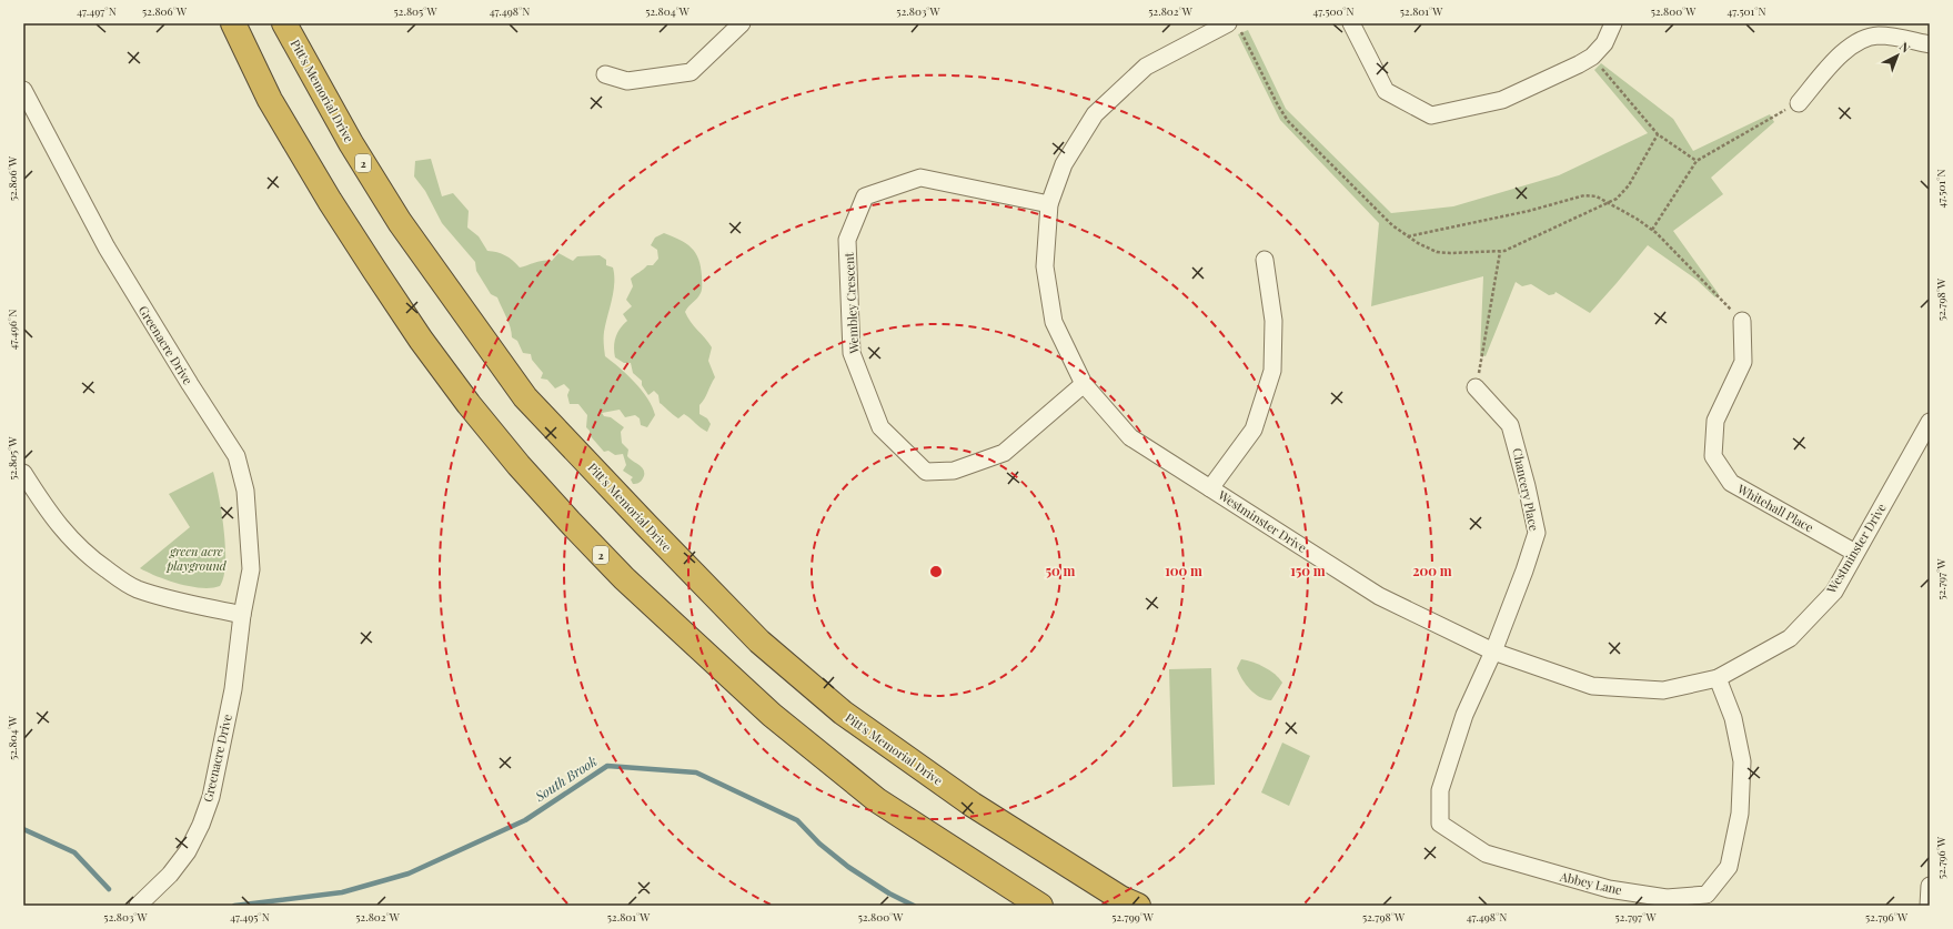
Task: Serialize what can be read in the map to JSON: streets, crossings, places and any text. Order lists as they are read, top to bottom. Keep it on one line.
{"streets":{"highway":["Pitt's Memorial Drive","2"],"street":["Wembley Crescent","Greenacre Drive","Chancery Place","Whitehall Place","Westminster Drive","Abbey Lane"]},"crossings":[["Wembley Crescent","Westminster Drive"],["Chancery Place","Westminster Drive"],["Chancery Place","Abbey Lane"],["Whitehall Place","Westminster Drive"],["Westminster Drive","Abbey Lane"]],"water":["South Brook"],"parks":["green acre playground"],"north":"top right","coordinates":["47.497°N","52.806°W","52.805°W","47.498°N","52.804°W","52.803°W","52.802°W","47.500°N","52.801°W","52.800°W","47.501°N","52.798°W","47.496°N","52.797°W","52.796°W","47.495°N","52.799°W"],"rings":["50 m","100 m","150 m","200 m"]}
